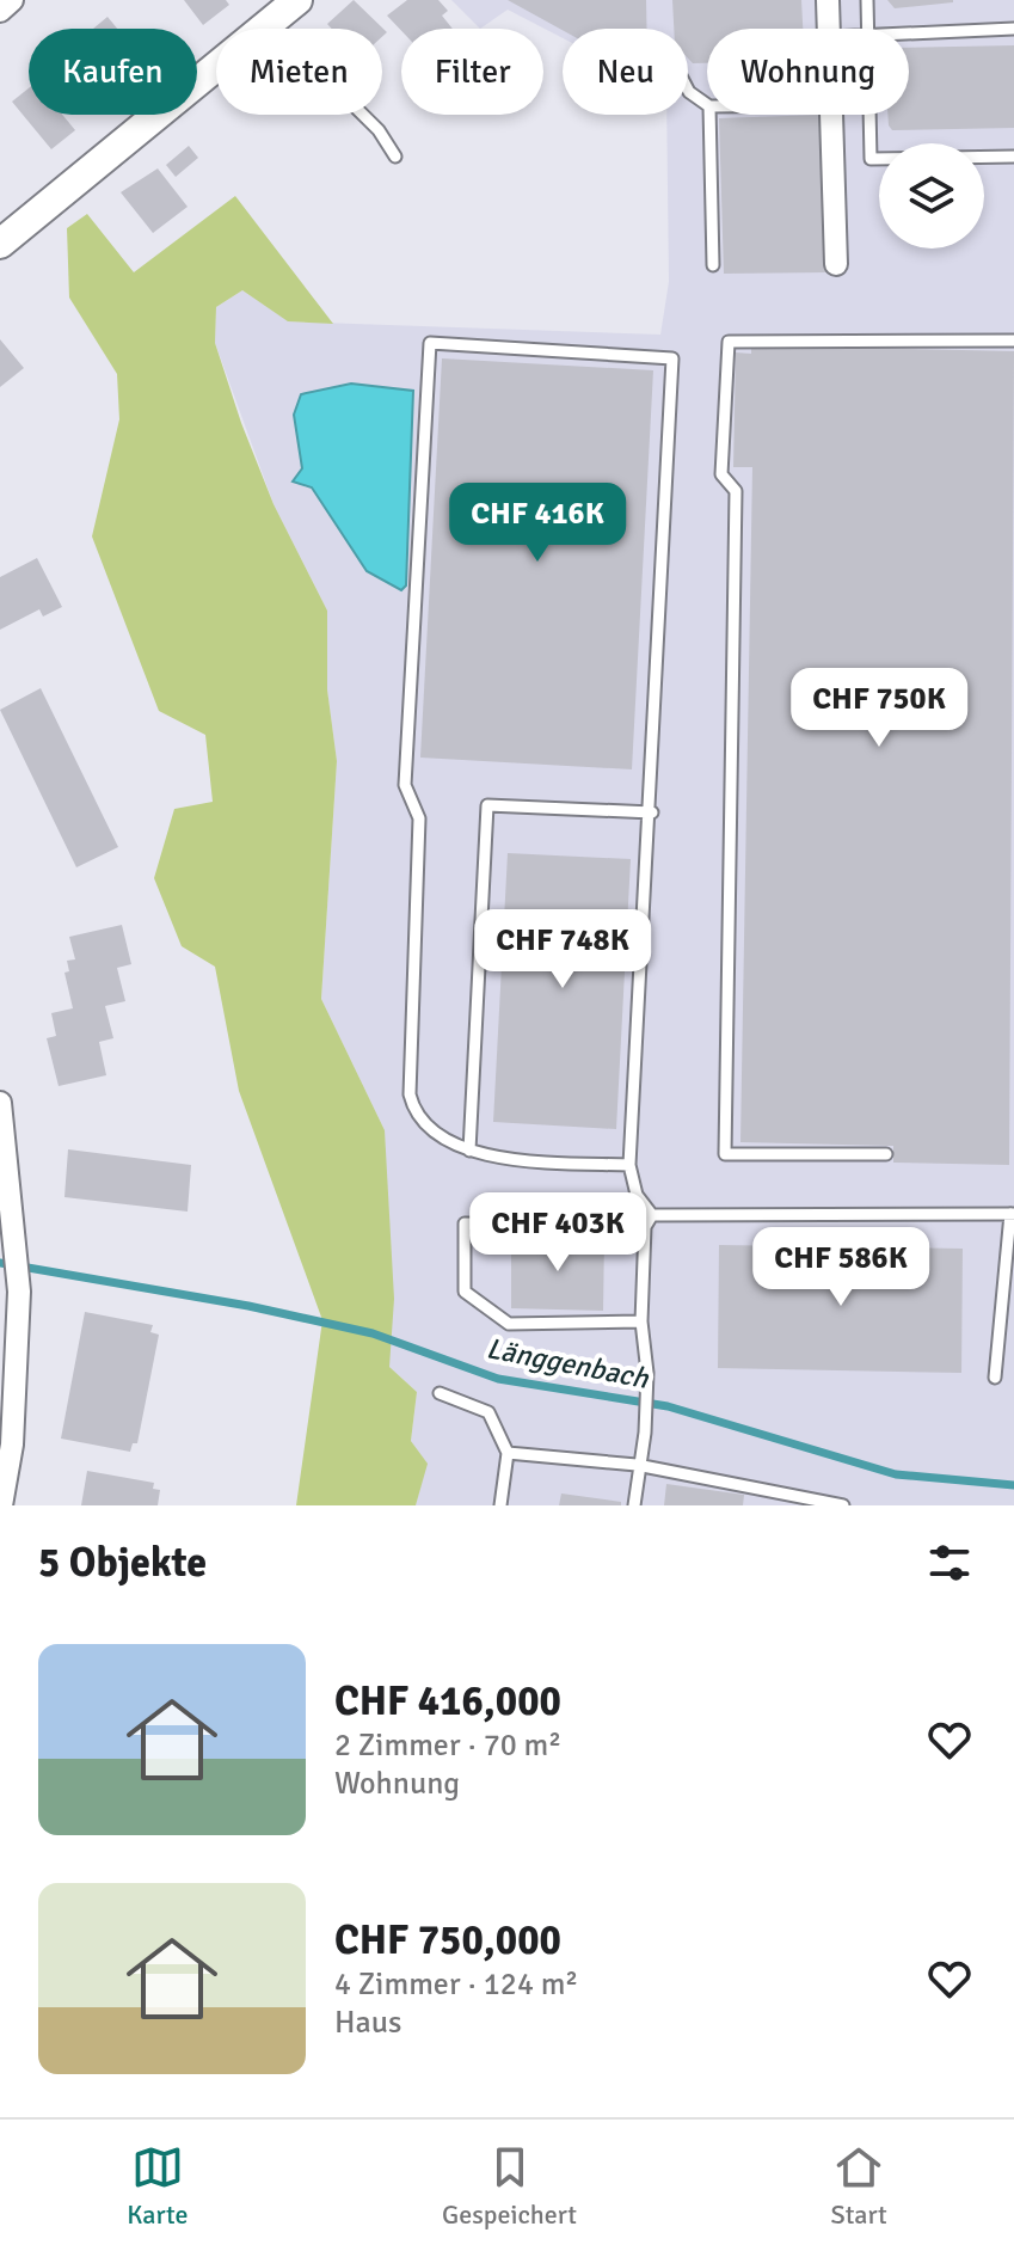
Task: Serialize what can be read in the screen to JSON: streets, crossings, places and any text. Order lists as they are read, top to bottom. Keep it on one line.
{"water":["Länggenbach"],"page":{"chip":["Kaufen","Mieten","Filter","Neu","Wohnung"],"price":["CHF 416K","CHF 750K","CHF 748K","CHF 403K","CHF 586K"],"heading":"5 Objekte","list":[{"name":"CHF 416,000","note":"2 Zimmer · 70 m² · Wohnung"},{"name":"CHF 750,000","note":"4 Zimmer · 124 m² · Haus"}],"tabs":["Karte","Gespeichert","Start"]}}
